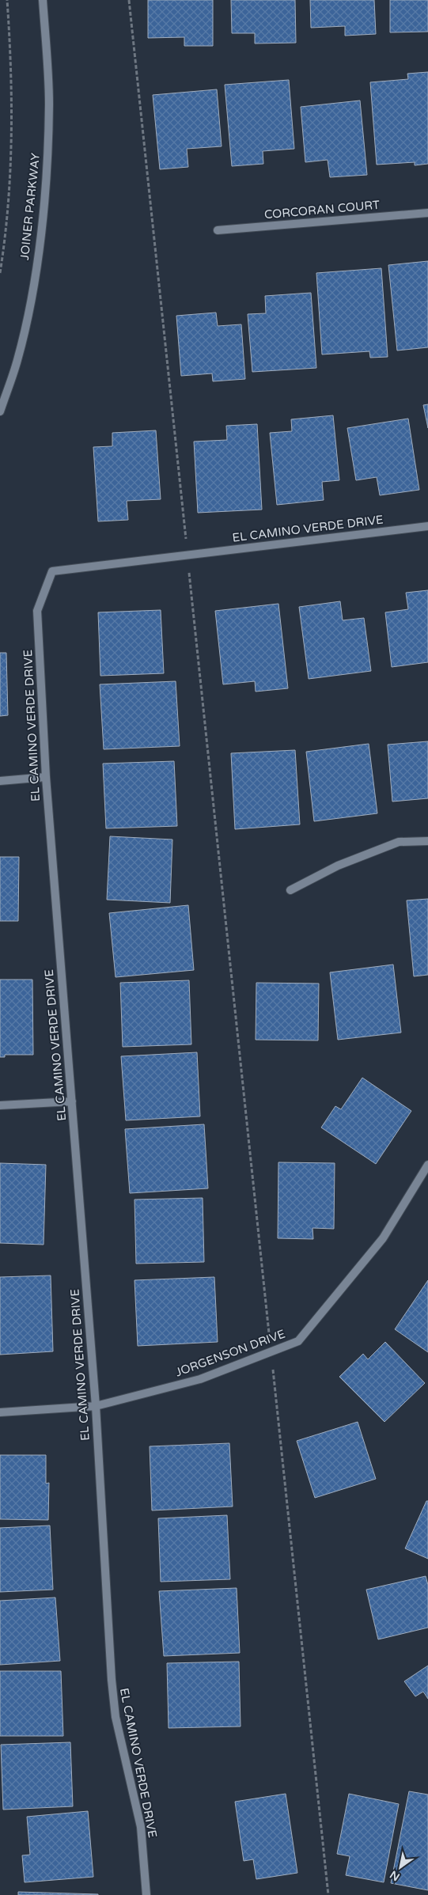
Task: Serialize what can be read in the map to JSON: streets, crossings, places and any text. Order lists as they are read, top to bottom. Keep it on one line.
{"streets":{"street":["JOINER PARKWAY","CORCORAN COURT","EL CAMINO VERDE DRIVE","JORGENSON DRIVE"]},"crossings":[["EL CAMINO VERDE DRIVE","JORGENSON DRIVE"]],"north":"bottom left"}
